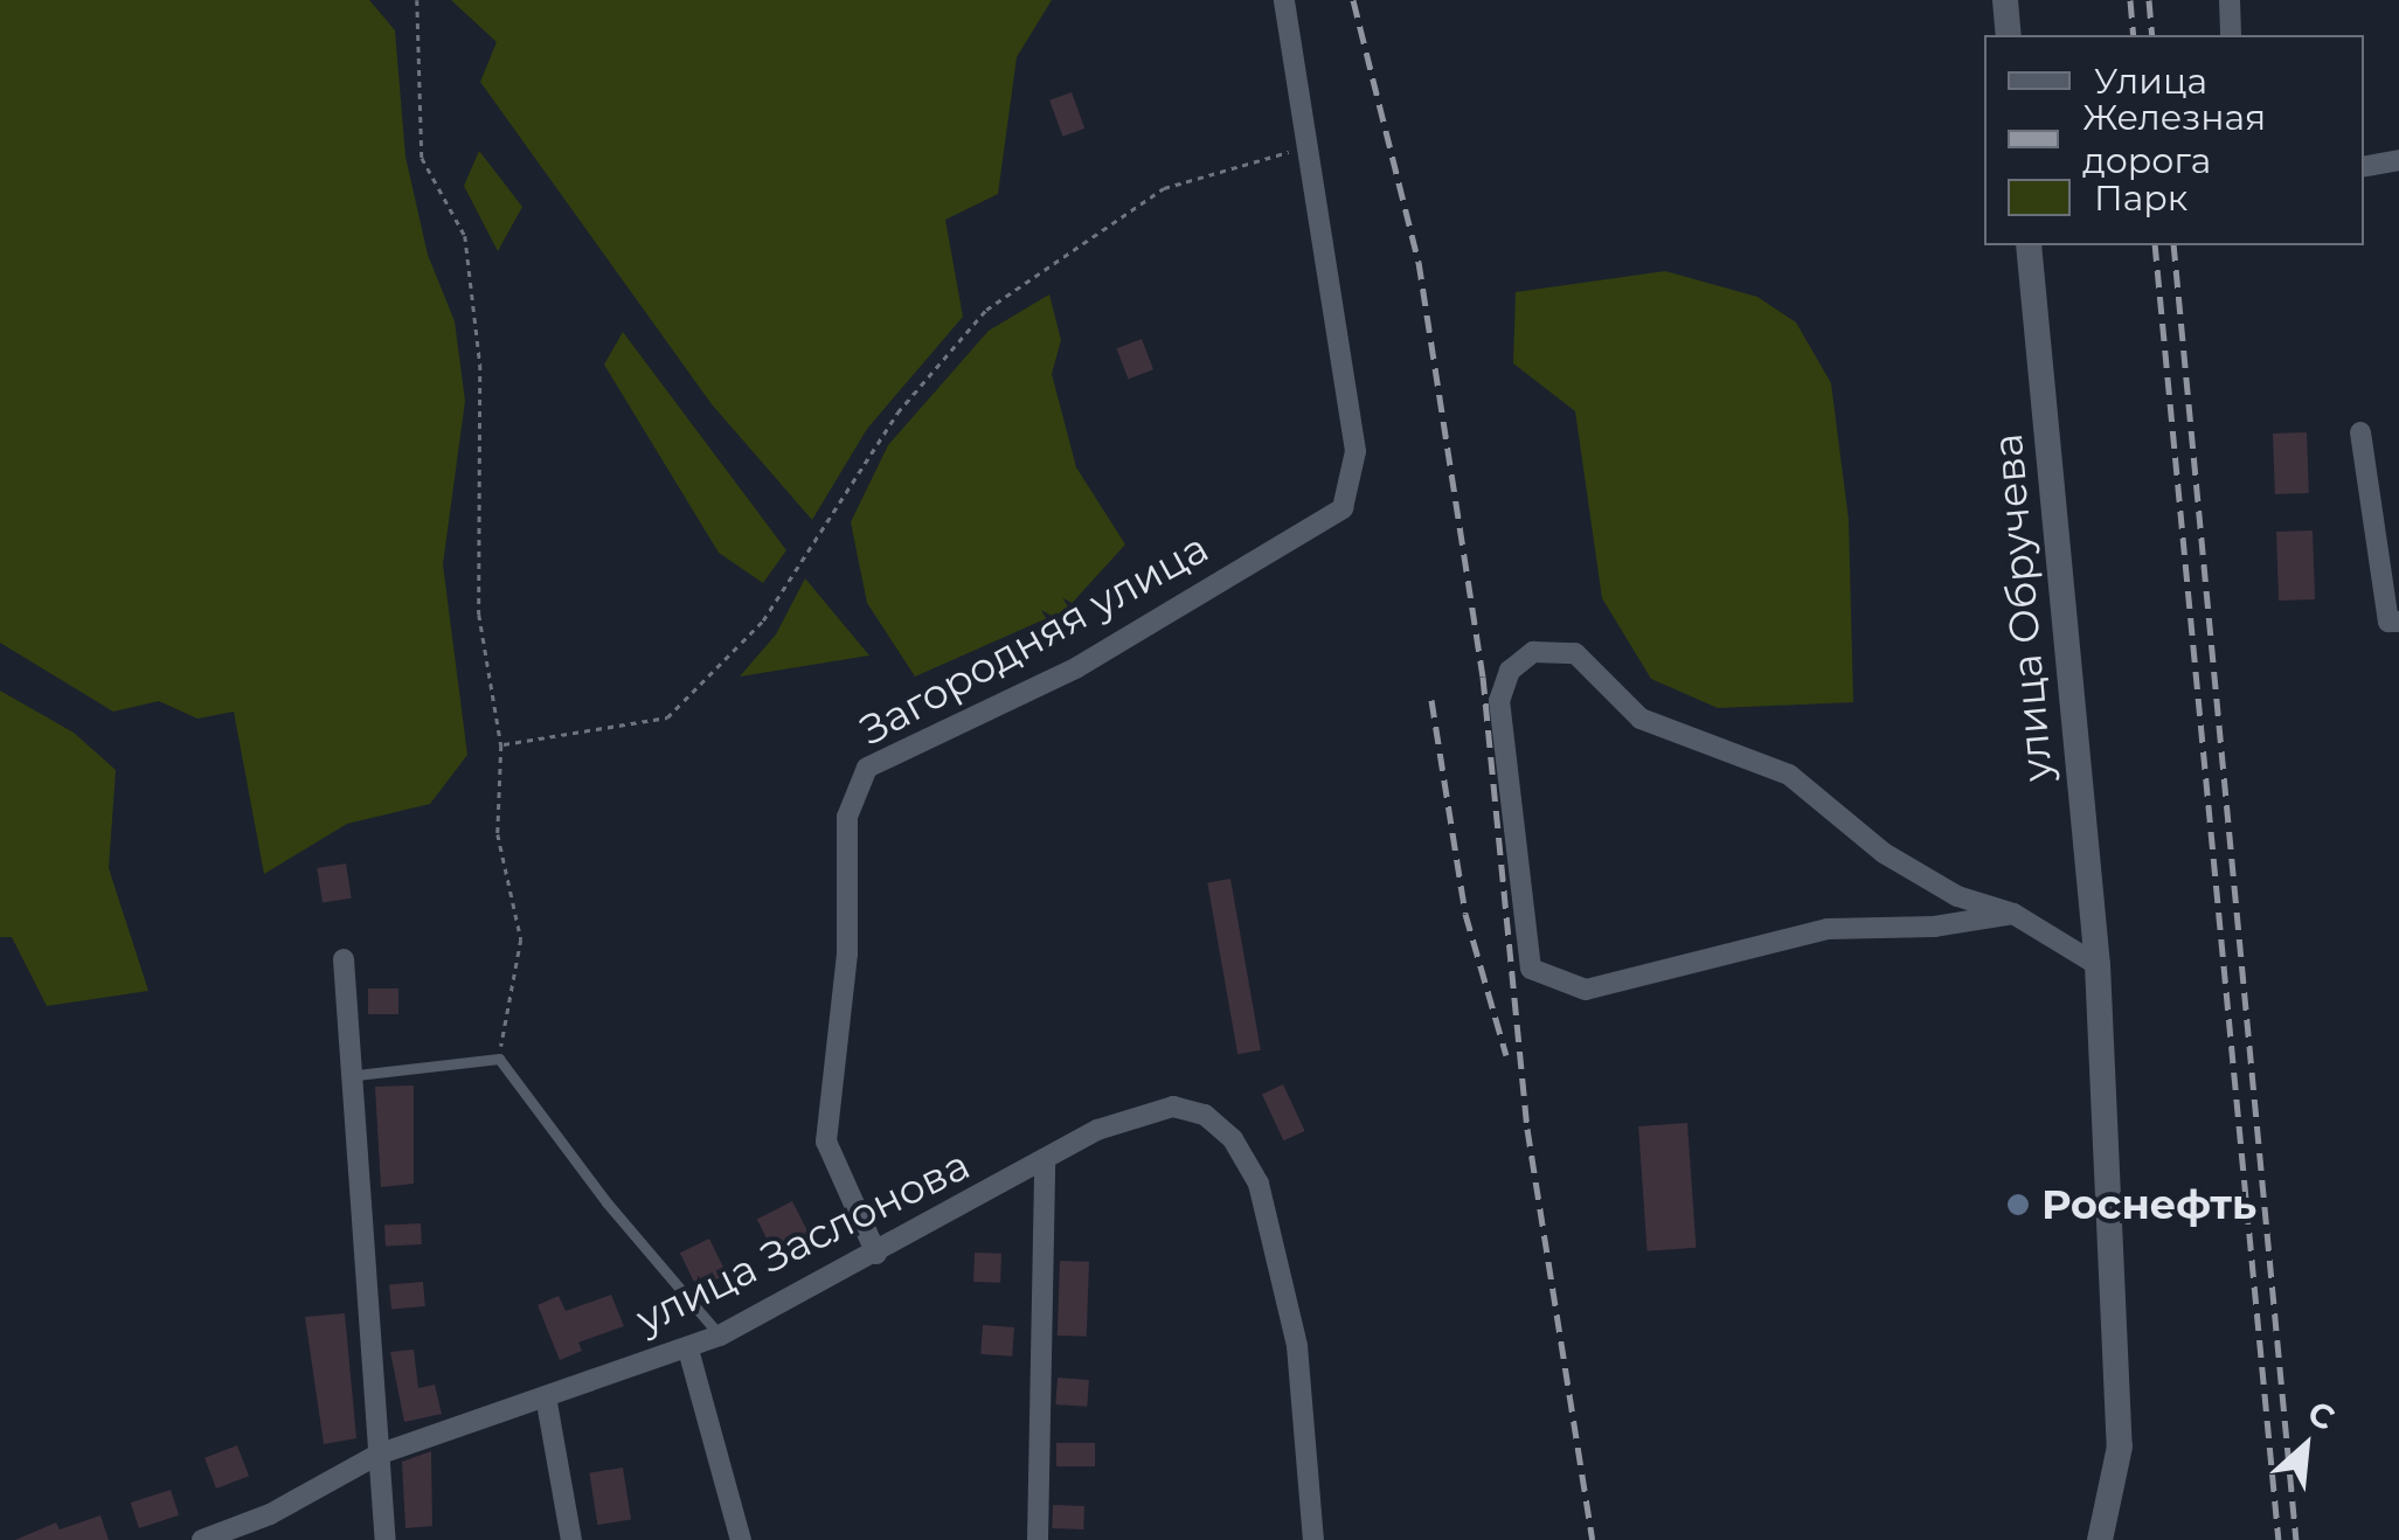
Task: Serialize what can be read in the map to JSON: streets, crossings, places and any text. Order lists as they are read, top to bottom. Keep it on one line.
{"streets":{"street":["улица Обручева","Загородняя улица","улица Заслонова"]},"crossings":[["Загородняя улица","улица Заслонова"]],"places":["Роснефть"],"legend":["Улица","Железная дорога","Парк"],"north":"top right"}
